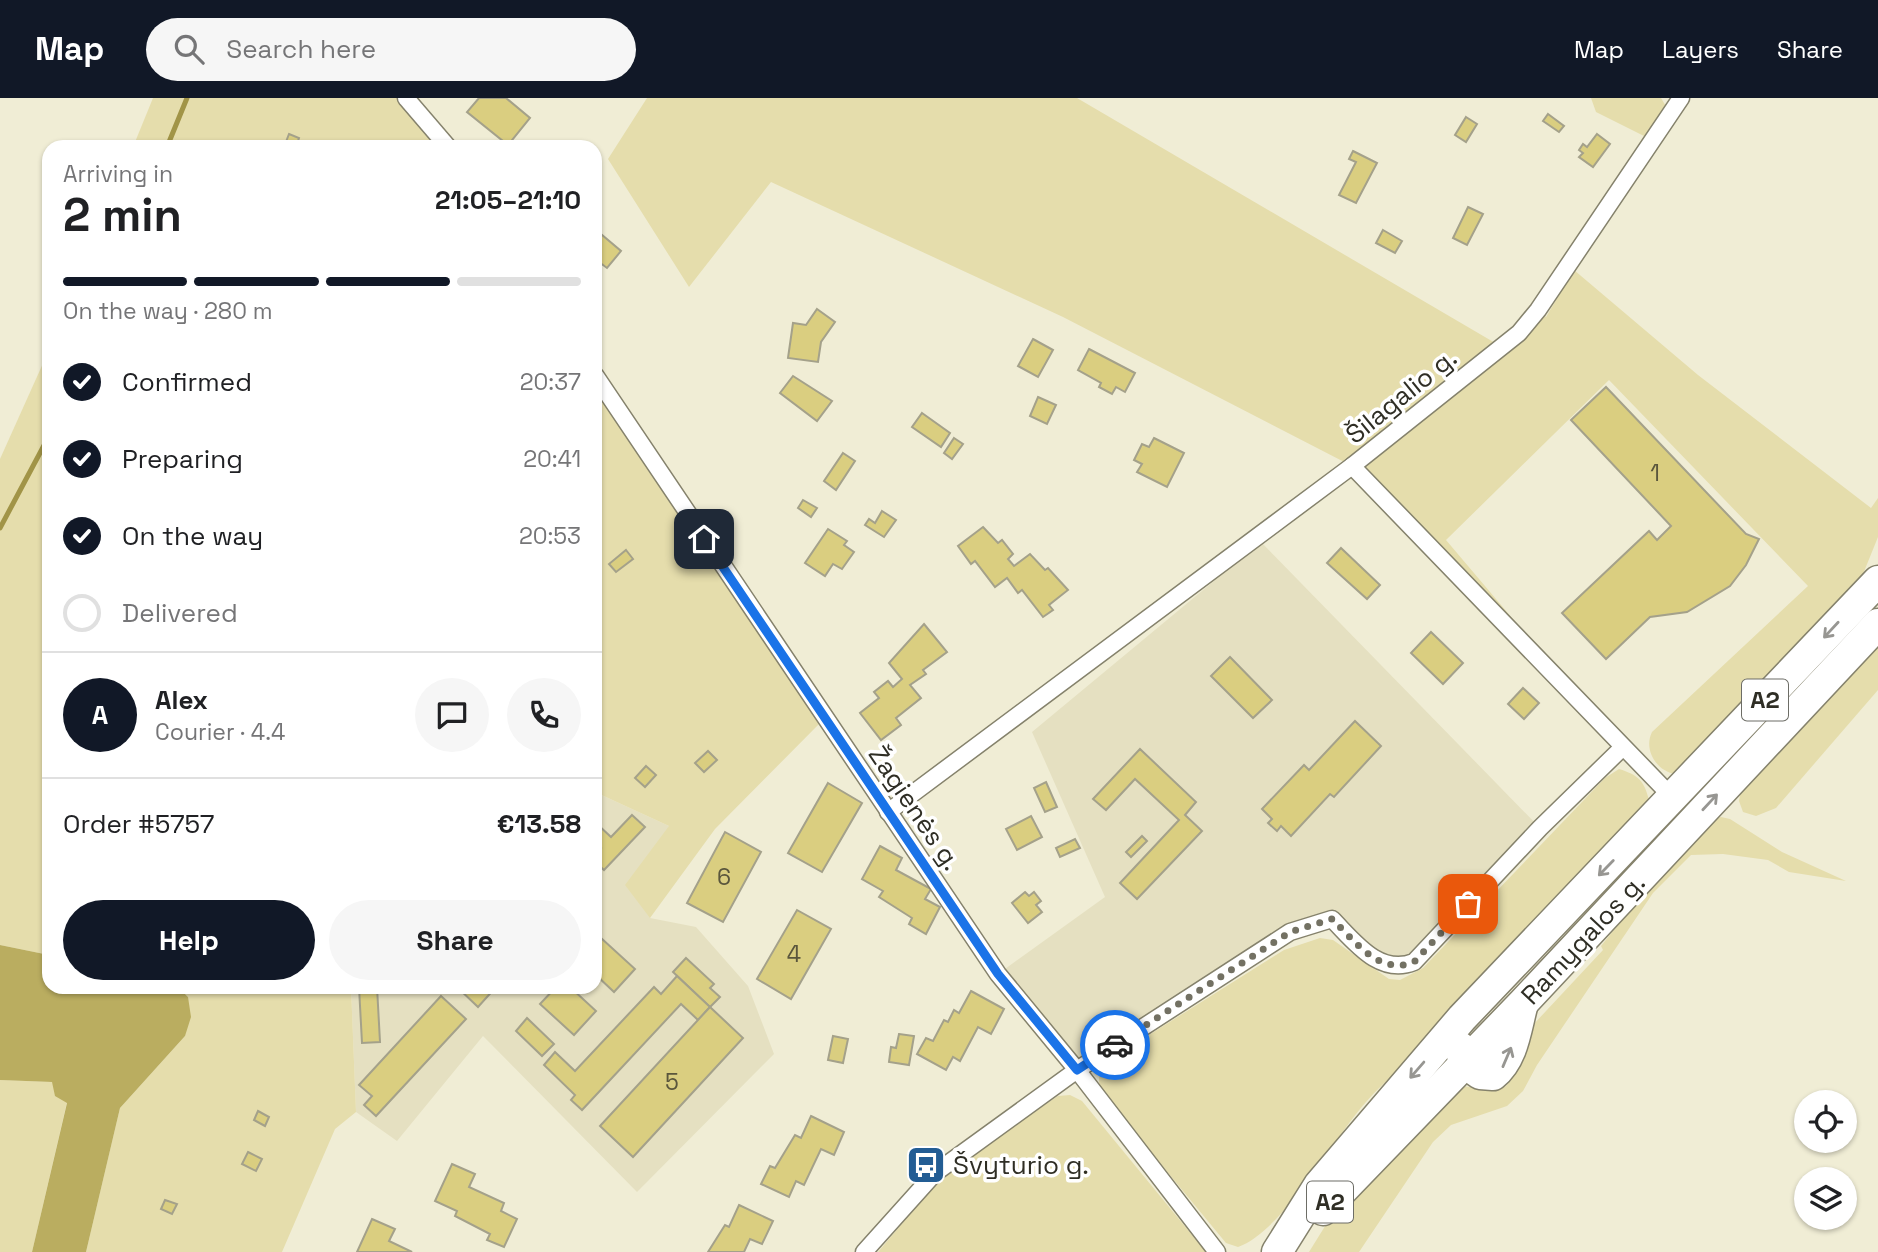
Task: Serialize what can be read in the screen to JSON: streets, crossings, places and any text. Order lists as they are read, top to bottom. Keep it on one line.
{"streets":{"highway":["A2","Ramygalos g."],"street":["Šilagalio g.","Žagienės g."]},"crossings":[["Šilagalio g.","A2"],["A2","Ramygalos g."]],"places":{"bus stop":["Švyturio g."]},"house_numbers":["1","6","4","5"],"page":{"header":"Map","search":"Search here","nav":["Map","Layers","Share"],"heading":["2 min","Arriving in","21:05–21:10"],"panel":["Alex","Courier · 4.4","Order #5757","€13.58"],"bar":"On the way · 280 m","list":[["Confirmed","20:37"],["Preparing","20:41"],["On the way","20:53"],"Delivered"],"round":"A","buttons":["Help","Share"]}}
